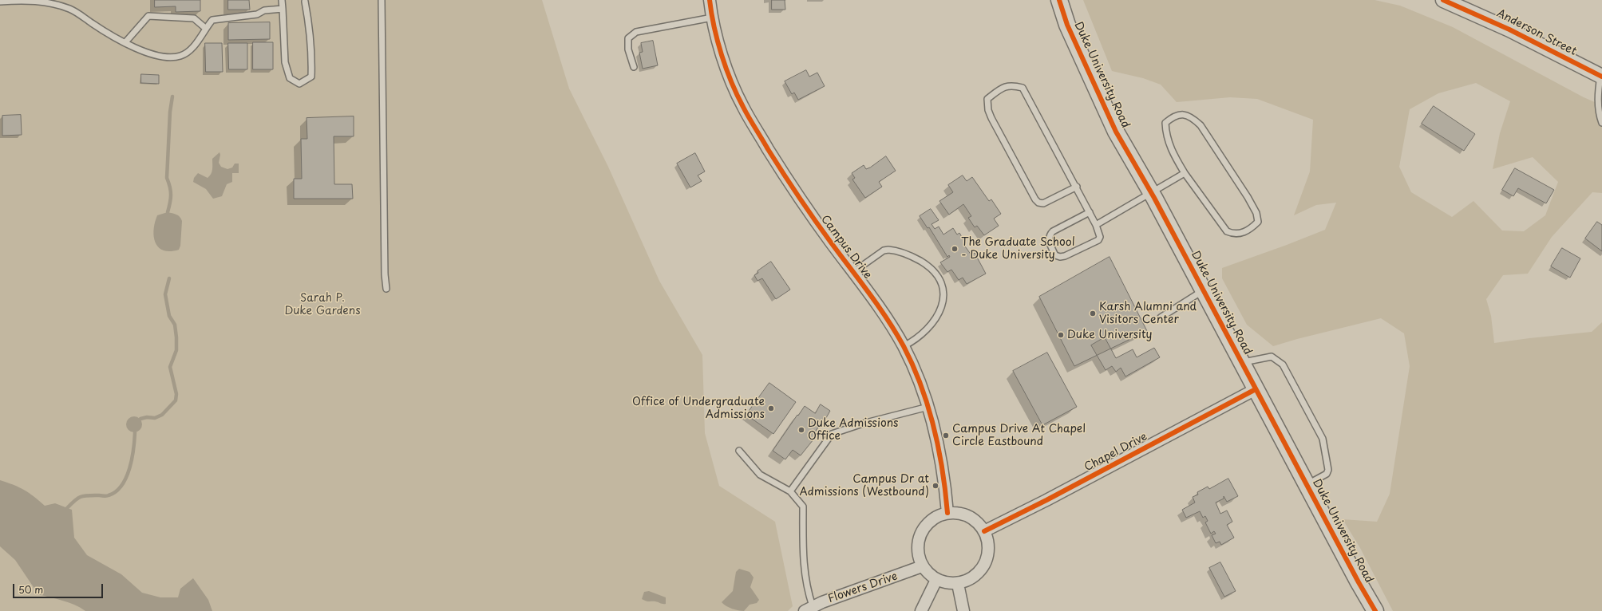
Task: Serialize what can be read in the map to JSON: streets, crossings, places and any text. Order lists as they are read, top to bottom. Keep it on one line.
{"streets":{"main road":["Duke University Road"],"street":["Anderson Street","Campus Drive","Chapel Drive","Flowers Drive"]},"crossings":[["Duke University Road","Chapel Drive"],["Campus Drive","Chapel Drive"],["Campus Drive","Flowers Drive"],["Chapel Drive","Flowers Drive"]],"parks":["Sarah P. Duke Gardens"],"places":["The Graduate School - Duke University","Karsh Alumni and Visitors Center","Duke University","Office of Undergraduate Admissions","Duke Admissions Office","Campus Drive At Chapel Circle Eastbound","Campus Dr at Admissions (Westbound)"],"scale_bar":"50 m"}
